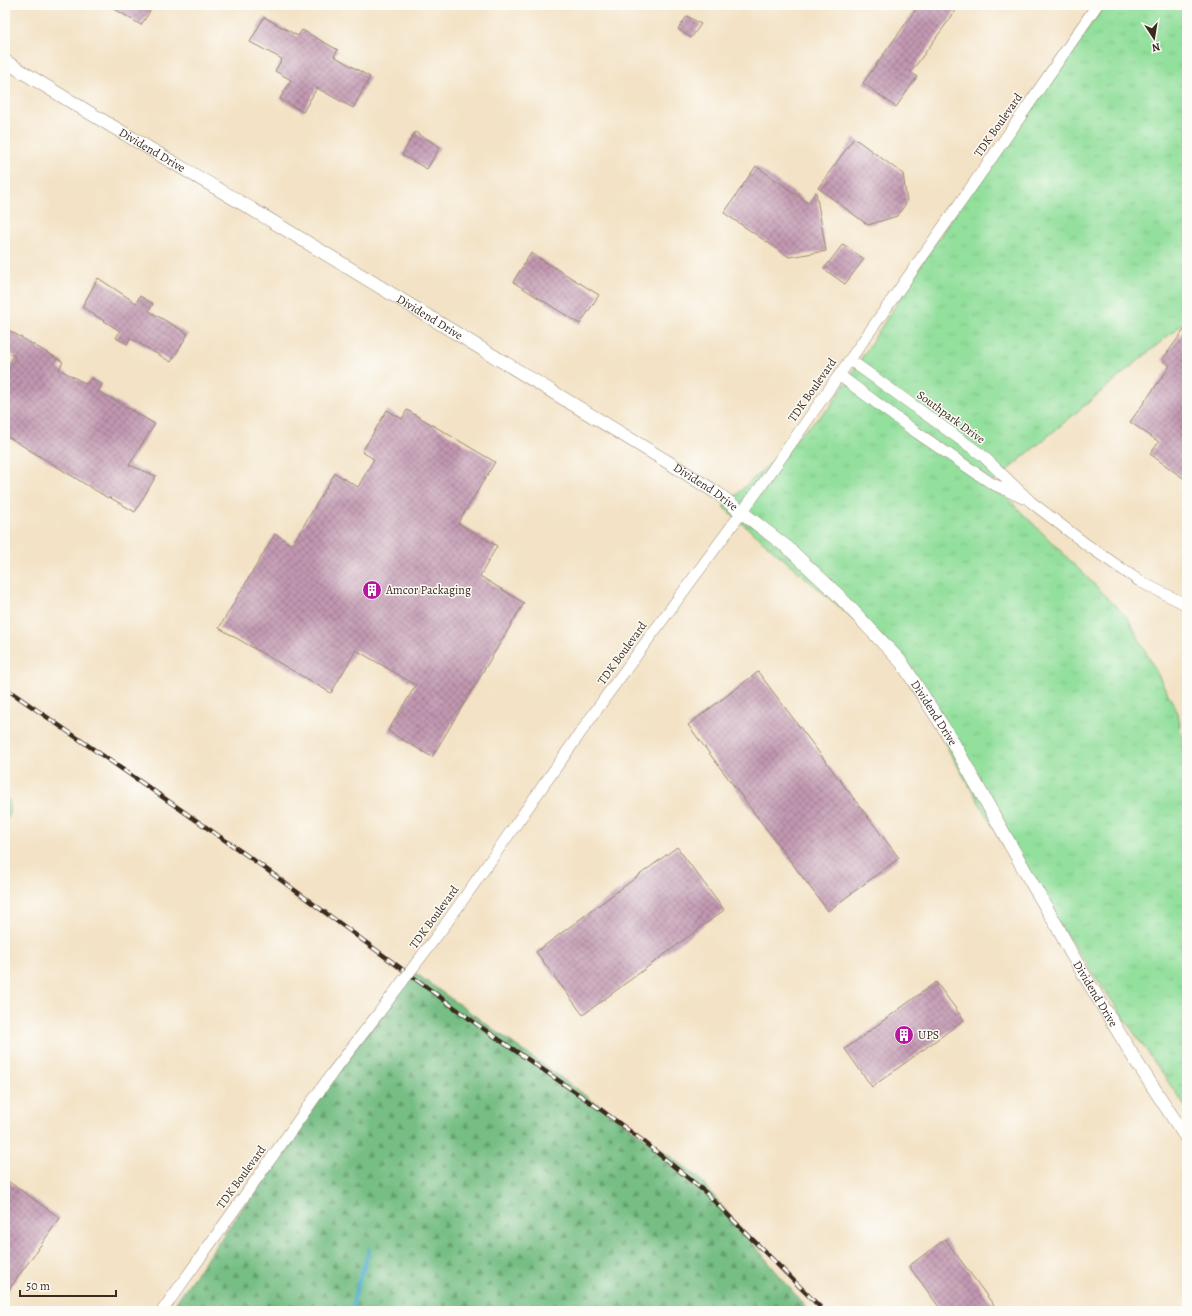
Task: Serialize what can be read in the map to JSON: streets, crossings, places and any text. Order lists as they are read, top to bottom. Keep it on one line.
{"streets":{"street":["TDK Boulevard","Dividend Drive","Southpark Drive"]},"crossings":[["TDK Boulevard","Dividend Drive"],["TDK Boulevard","Southpark Drive"]],"places":{"building":["Amcor Packaging","UPS"]},"scale_bar":"50 m","north":"bottom"}
